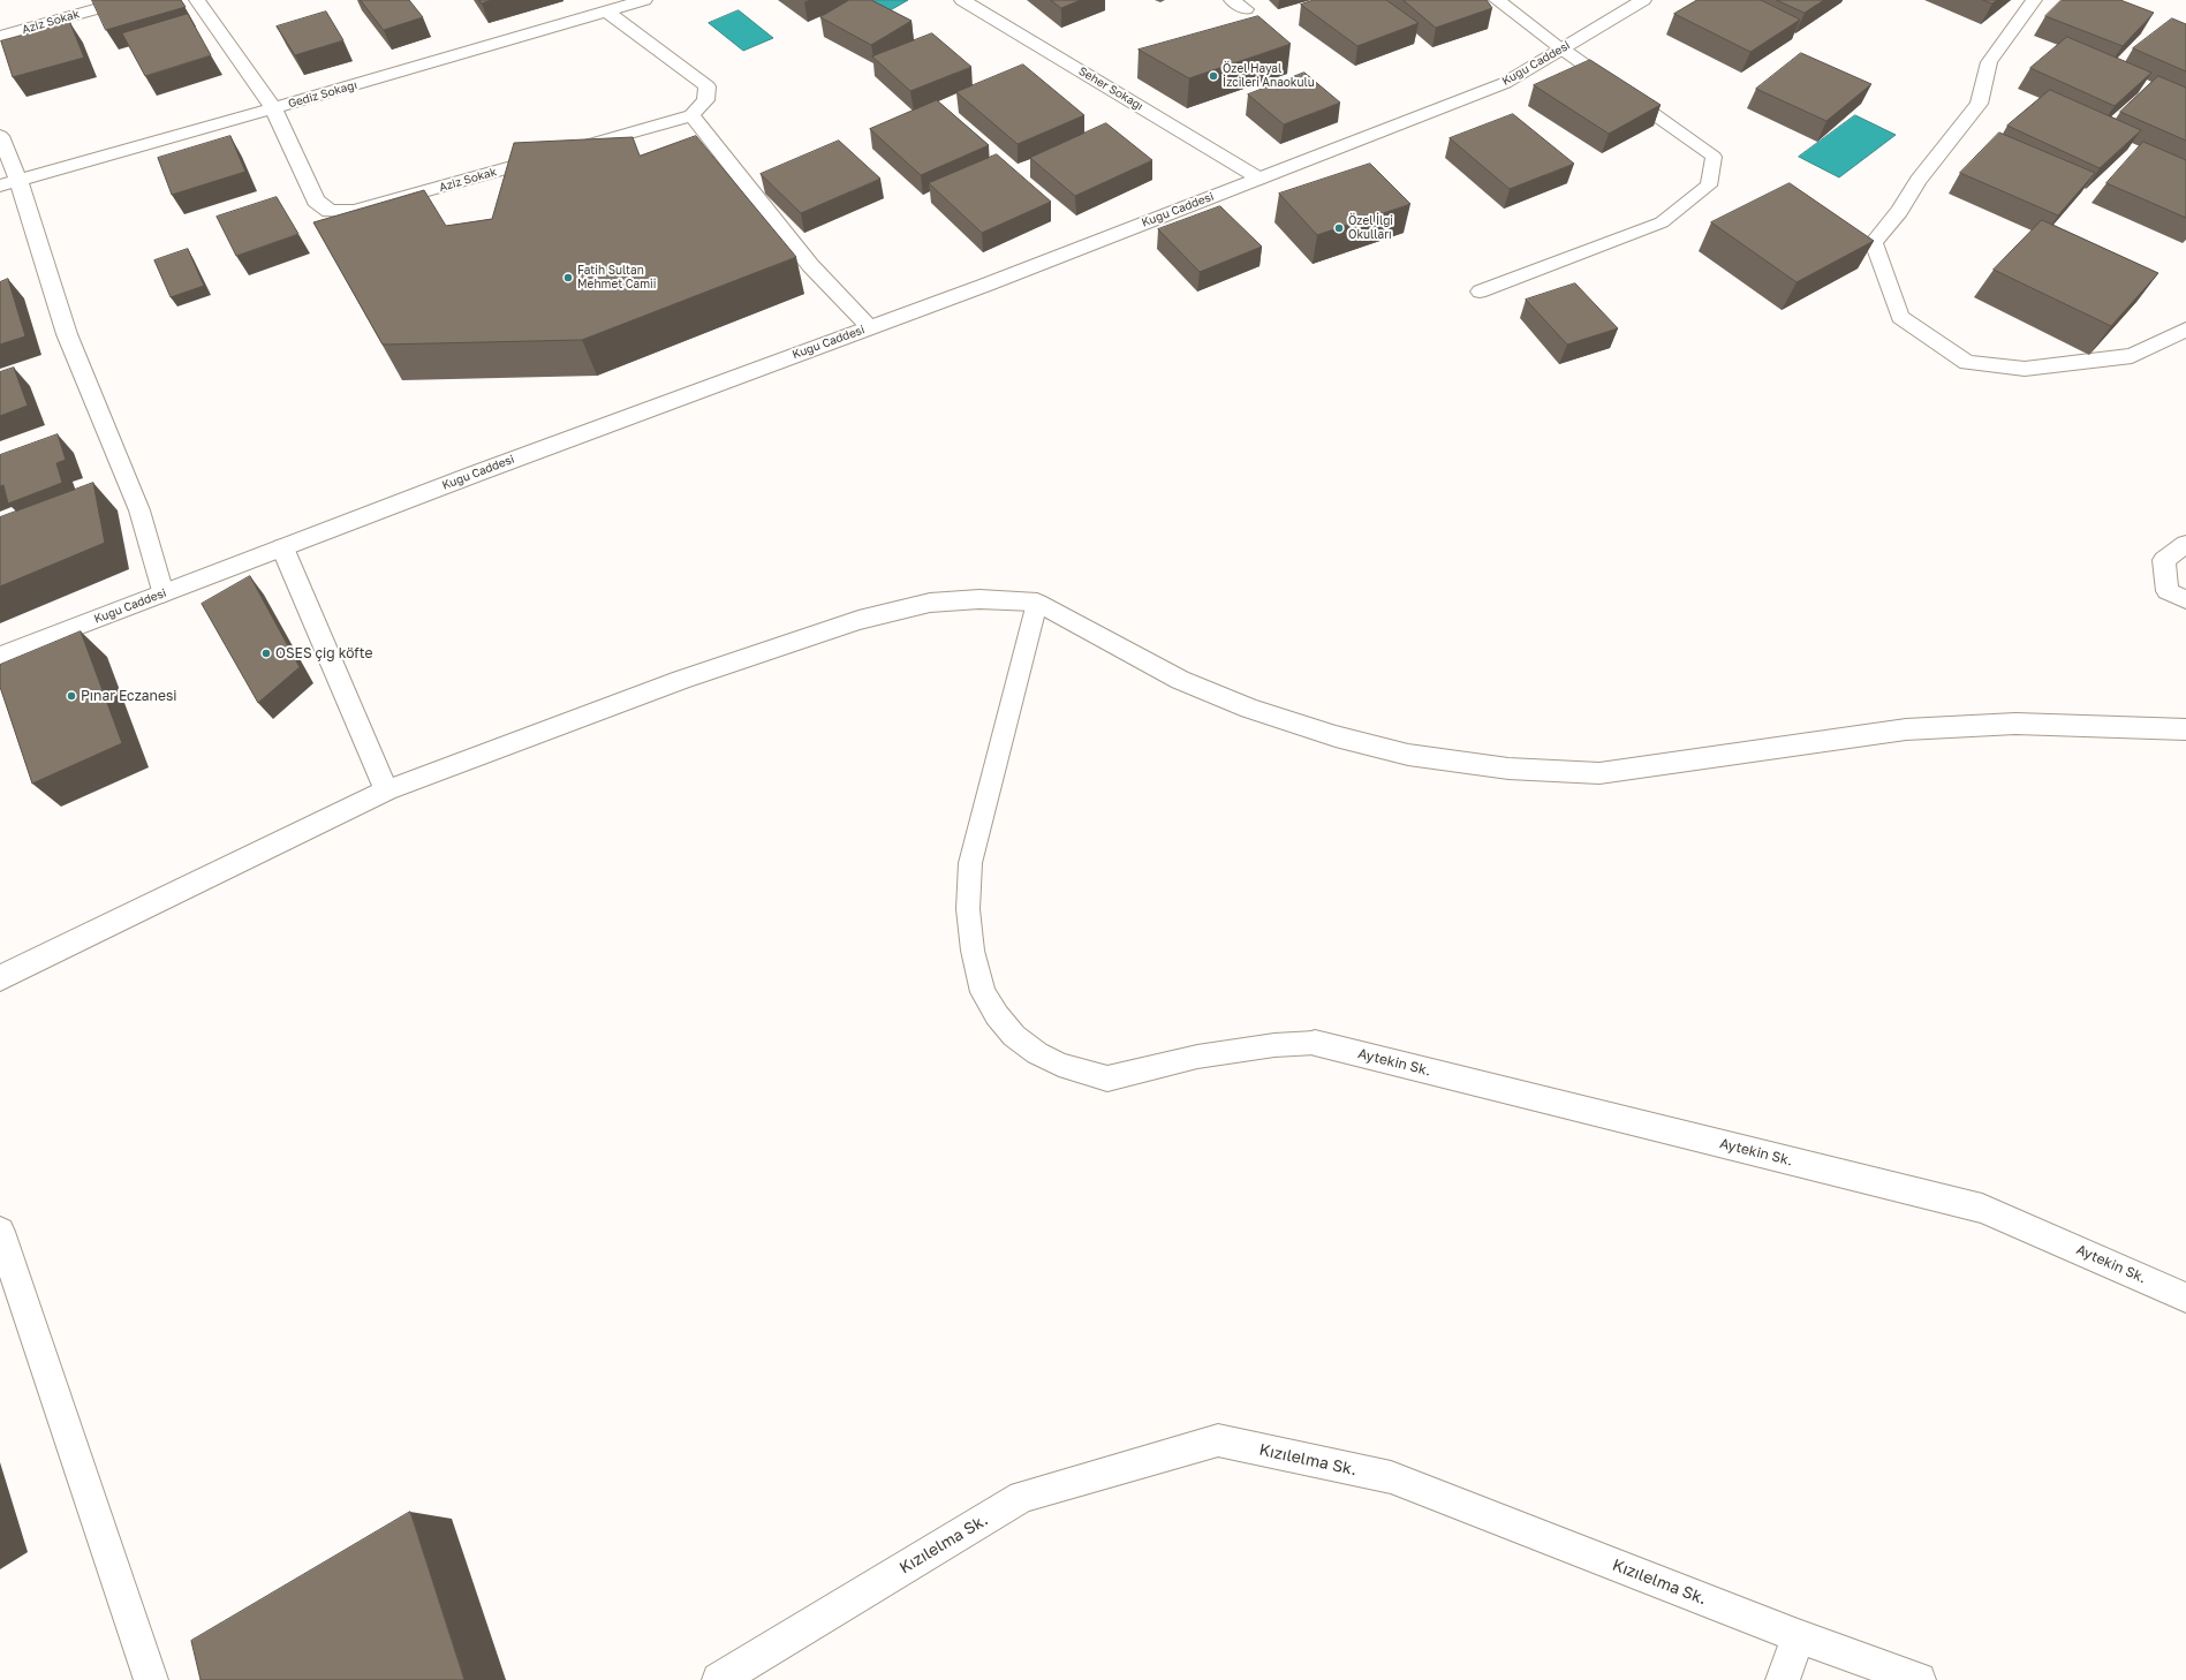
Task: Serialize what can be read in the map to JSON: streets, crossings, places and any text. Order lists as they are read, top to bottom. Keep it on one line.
{"streets":{"street":["Aziz Sokak","Kuğu Caddesi","Seher Sokağı","Gediz Sokağı","Aytekin Sk.","Kızılelma Sk."]},"crossings":[["Aziz Sokak","Gediz Sokağı"],["Kuğu Caddesi","Seher Sokağı"]],"places":["Özel Hayal İzcileri Anaokulu","Özel İlgi Okulları","Fatih Sultan Mehmet Camii","OSES çiğ köfte","Pınar Eczanesi"]}
